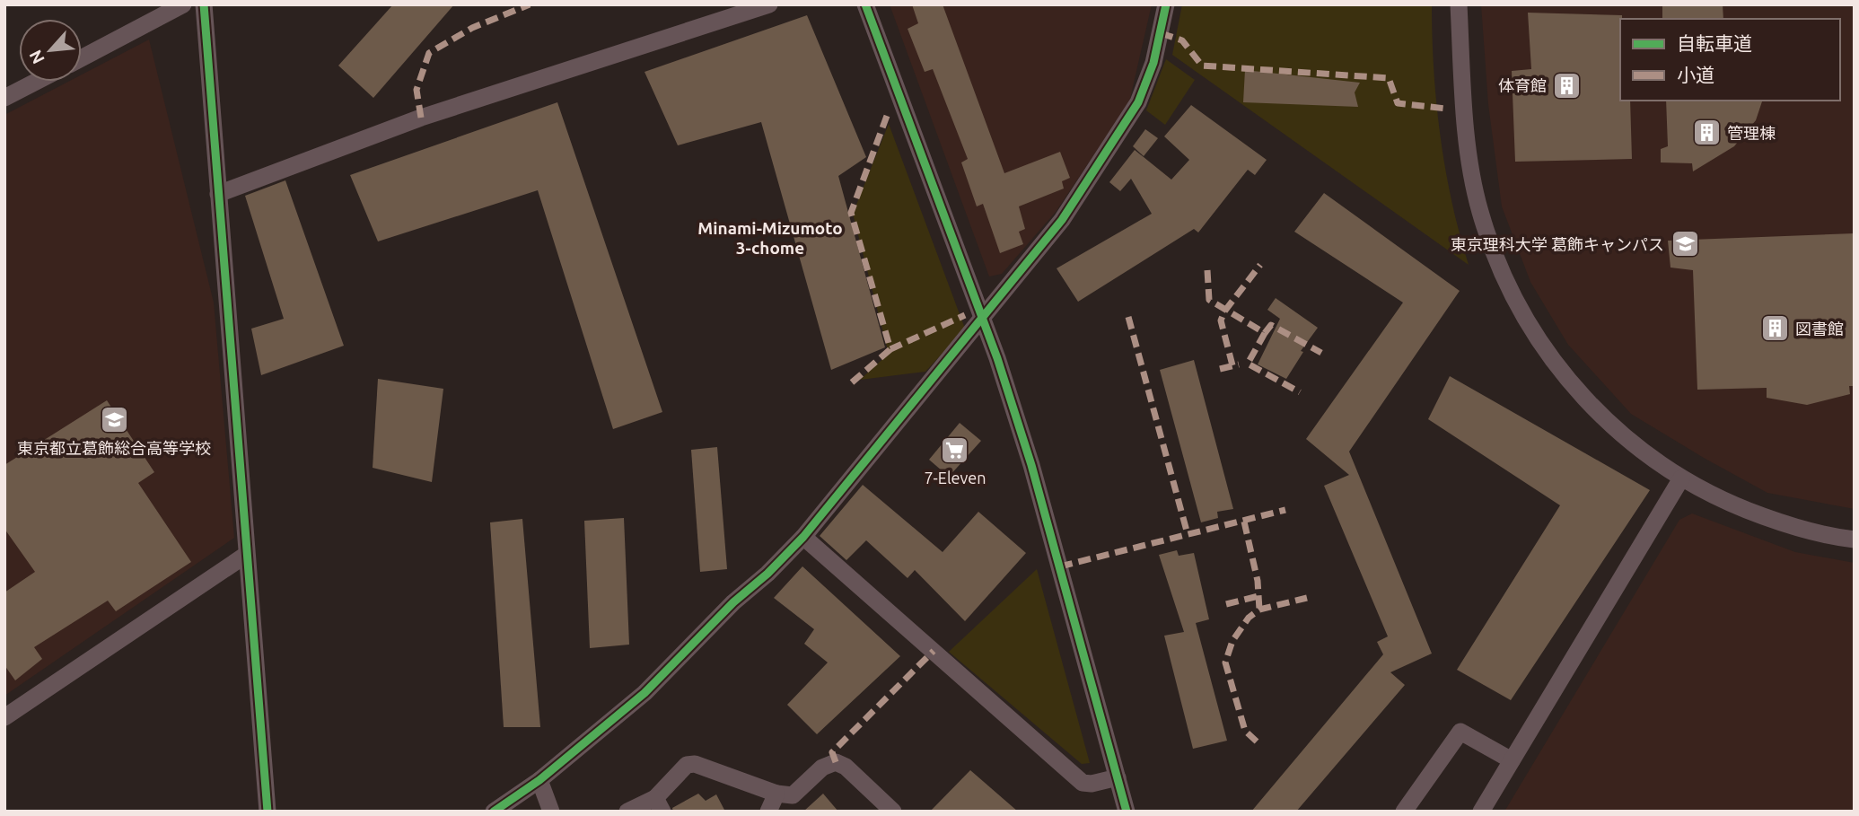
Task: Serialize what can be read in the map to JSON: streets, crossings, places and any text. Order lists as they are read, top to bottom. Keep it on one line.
{"districts":["Minami-Mizumoto 3-chome"],"places":{"building":["体育館","管理棟","図書館"],"school or university":["東京理科大学 葛飾キャンパス","東京都立葛飾総合高等学校"],"supermarket":["7-Eleven"]},"legend":["自転車道","小道"],"north":"bottom left"}
